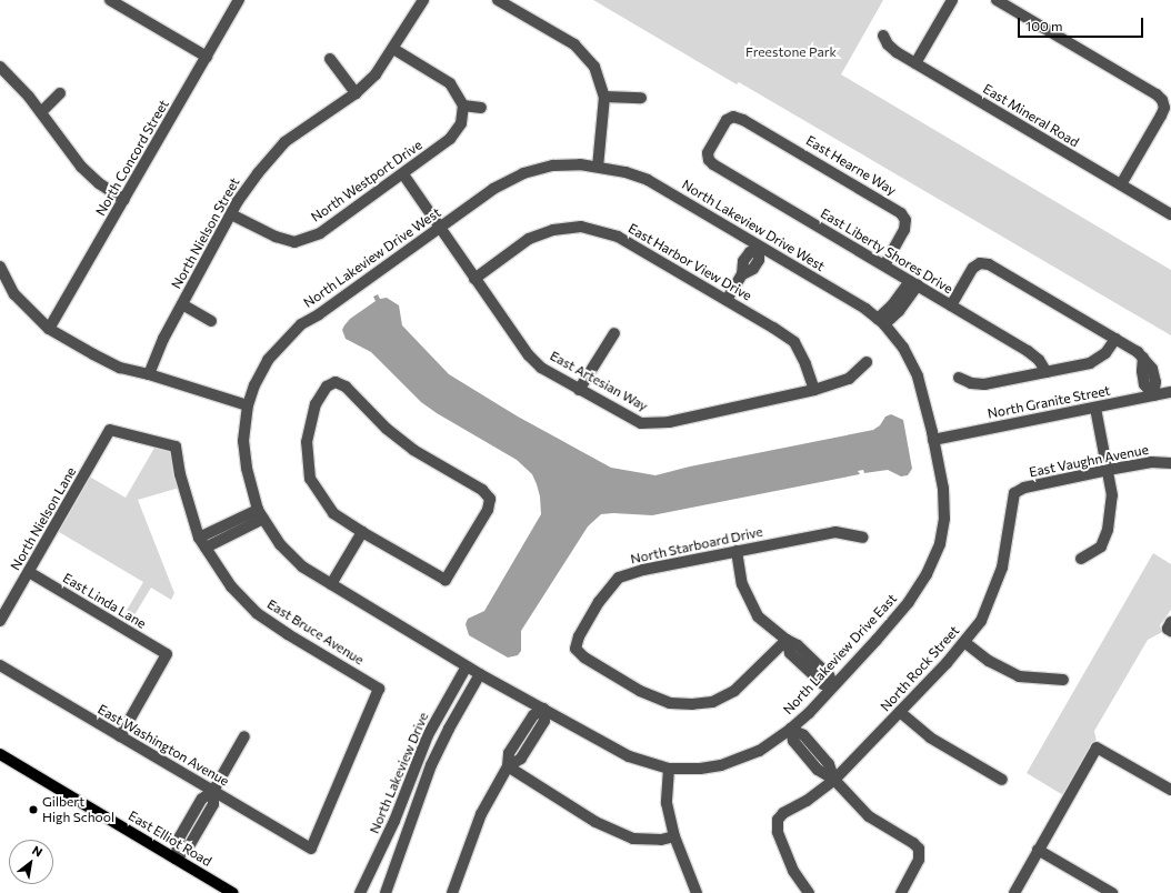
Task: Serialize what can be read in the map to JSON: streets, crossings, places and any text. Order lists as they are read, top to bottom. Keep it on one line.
{"streets":{"main road":["East Elliot Road"],"street":["East Mineral Road","North Concord Street","East Hearne Way","North Westport Drive","North Lakeview Drive West","North Nielson Street","East Liberty Shores Drive","East Harbor View Drive","East Artesian Way","North Granite Street","East Vaughn Avenue","North Nielson Lane","North Starboard Drive","East Linda Lane","East Bruce Avenue","North Lakeview Drive East","North Rock Street","East Washington Avenue","North Lakeview Drive"]},"crossings":[["East Hearne Way","East Liberty Shores Drive"],["North Westport Drive","North Nielson Street"],["North Westport Drive","East Artesian Way"],["North Lakeview Drive West","East Artesian Way"],["North Lakeview Drive West","North Lakeview Drive East"],["North Lakeview Drive West","North Lakeview Drive"],["East Harbor View Drive","East Artesian Way"],["North Granite Street","North Lakeview Drive East"],["East Vaughn Avenue","North Rock Street"],["North Nielson Lane","East Linda Lane"],["North Nielson Lane","East Bruce Avenue"],["East Linda Lane","East Washington Avenue"],["East Bruce Avenue","East Washington Avenue"],["North Lakeview Drive East","North Lakeview Drive"]],"parks":["Freestone Park"],"places":["Gilbert High School"],"scale_bar":"100 m","north":"top right"}
